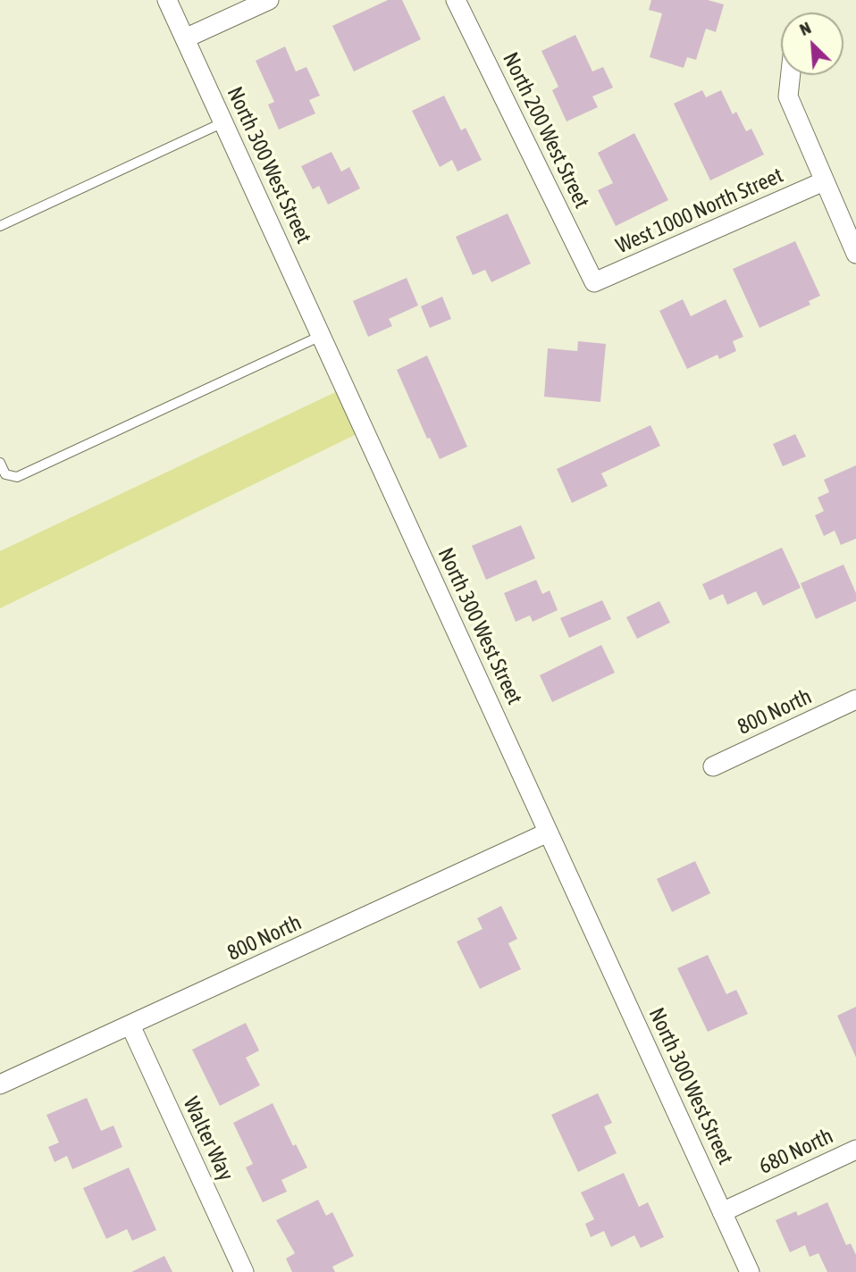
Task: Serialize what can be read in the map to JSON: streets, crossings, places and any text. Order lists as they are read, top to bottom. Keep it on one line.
{"streets":{"street":["North 200 West Street","North 300 West Street","West 1000 North Street","800 North","Walter Way","680 North"]},"crossings":[["North 200 West Street","West 1000 North Street"],["North 300 West Street","800 North"],["North 300 West Street","680 North"],["800 North","Walter Way"]],"north":"top left"}
